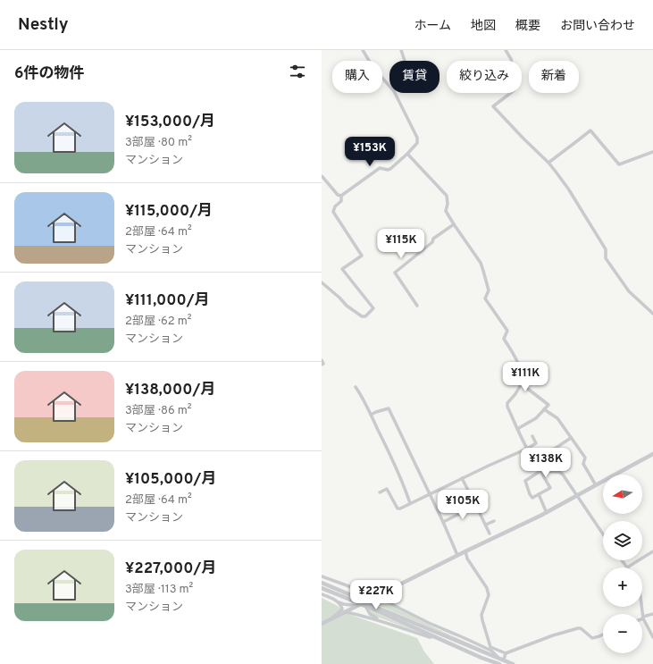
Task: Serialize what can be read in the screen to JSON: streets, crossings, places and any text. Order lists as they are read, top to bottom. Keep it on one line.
{"north":"left","page":{"header":"Nestly","nav":["ホーム","地図","概要","お問い合わせ"],"heading":"6件の物件","chip":["購入","賃貸","絞り込み","新着"],"list":[{"name":"¥153,000/月","note":"3部屋 · 80 m² · マンション"},{"name":"¥115,000/月","note":"2部屋 · 64 m² · マンション"},{"name":"¥111,000/月","note":"2部屋 · 62 m² · マンション"},{"name":"¥138,000/月","note":"3部屋 · 86 m² · マンション"},{"name":"¥105,000/月","note":"2部屋 · 64 m² · マンション"},{"name":"¥227,000/月","note":"3部屋 · 113 m² · マンション"}],"price":["¥153K","¥115K","¥111K","¥138K","¥105K","¥227K"],"map_buttons":["+","−"]}}
